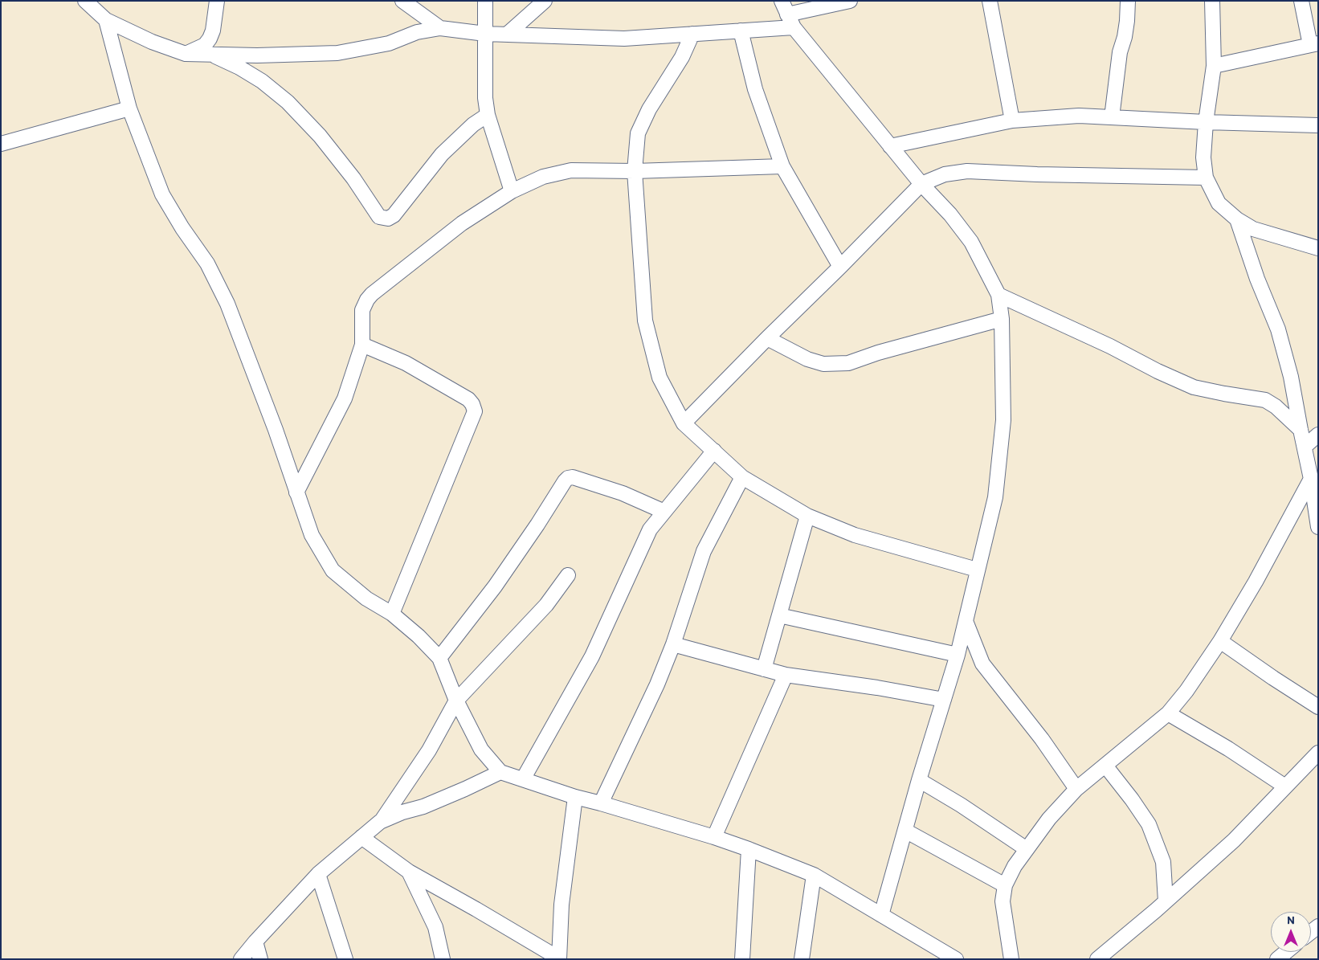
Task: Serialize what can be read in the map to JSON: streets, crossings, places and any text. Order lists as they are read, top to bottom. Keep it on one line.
{"north":"top"}
